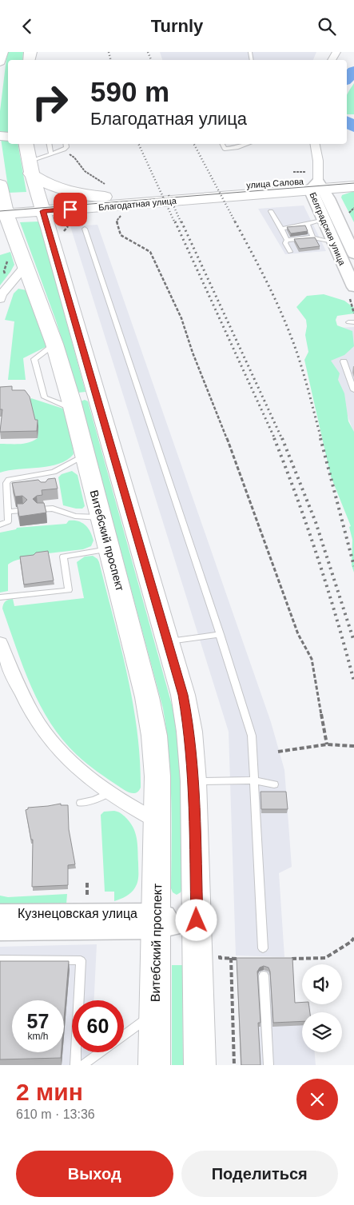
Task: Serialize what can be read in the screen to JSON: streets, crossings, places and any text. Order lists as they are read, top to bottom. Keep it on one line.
{"streets":{"main road":["улица Салова","Благодатная улица","Витебский проспект"],"street":["Белградская улица","Кузнецовская улица"]},"crossings":[["улица Салова","Благодатная улица"],["улица Салова","Белградская улица"],["Благодатная улица","Витебский проспект"],["Витебский проспект","Кузнецовская улица"]],"page":{"header":"Turnly","turn":["590 m","Благодатная улица"],"speed":"57 km/h","limit":"60","heading":["2 мин","610 m · 13:36"],"buttons":["Выход","Поделиться"]}}
